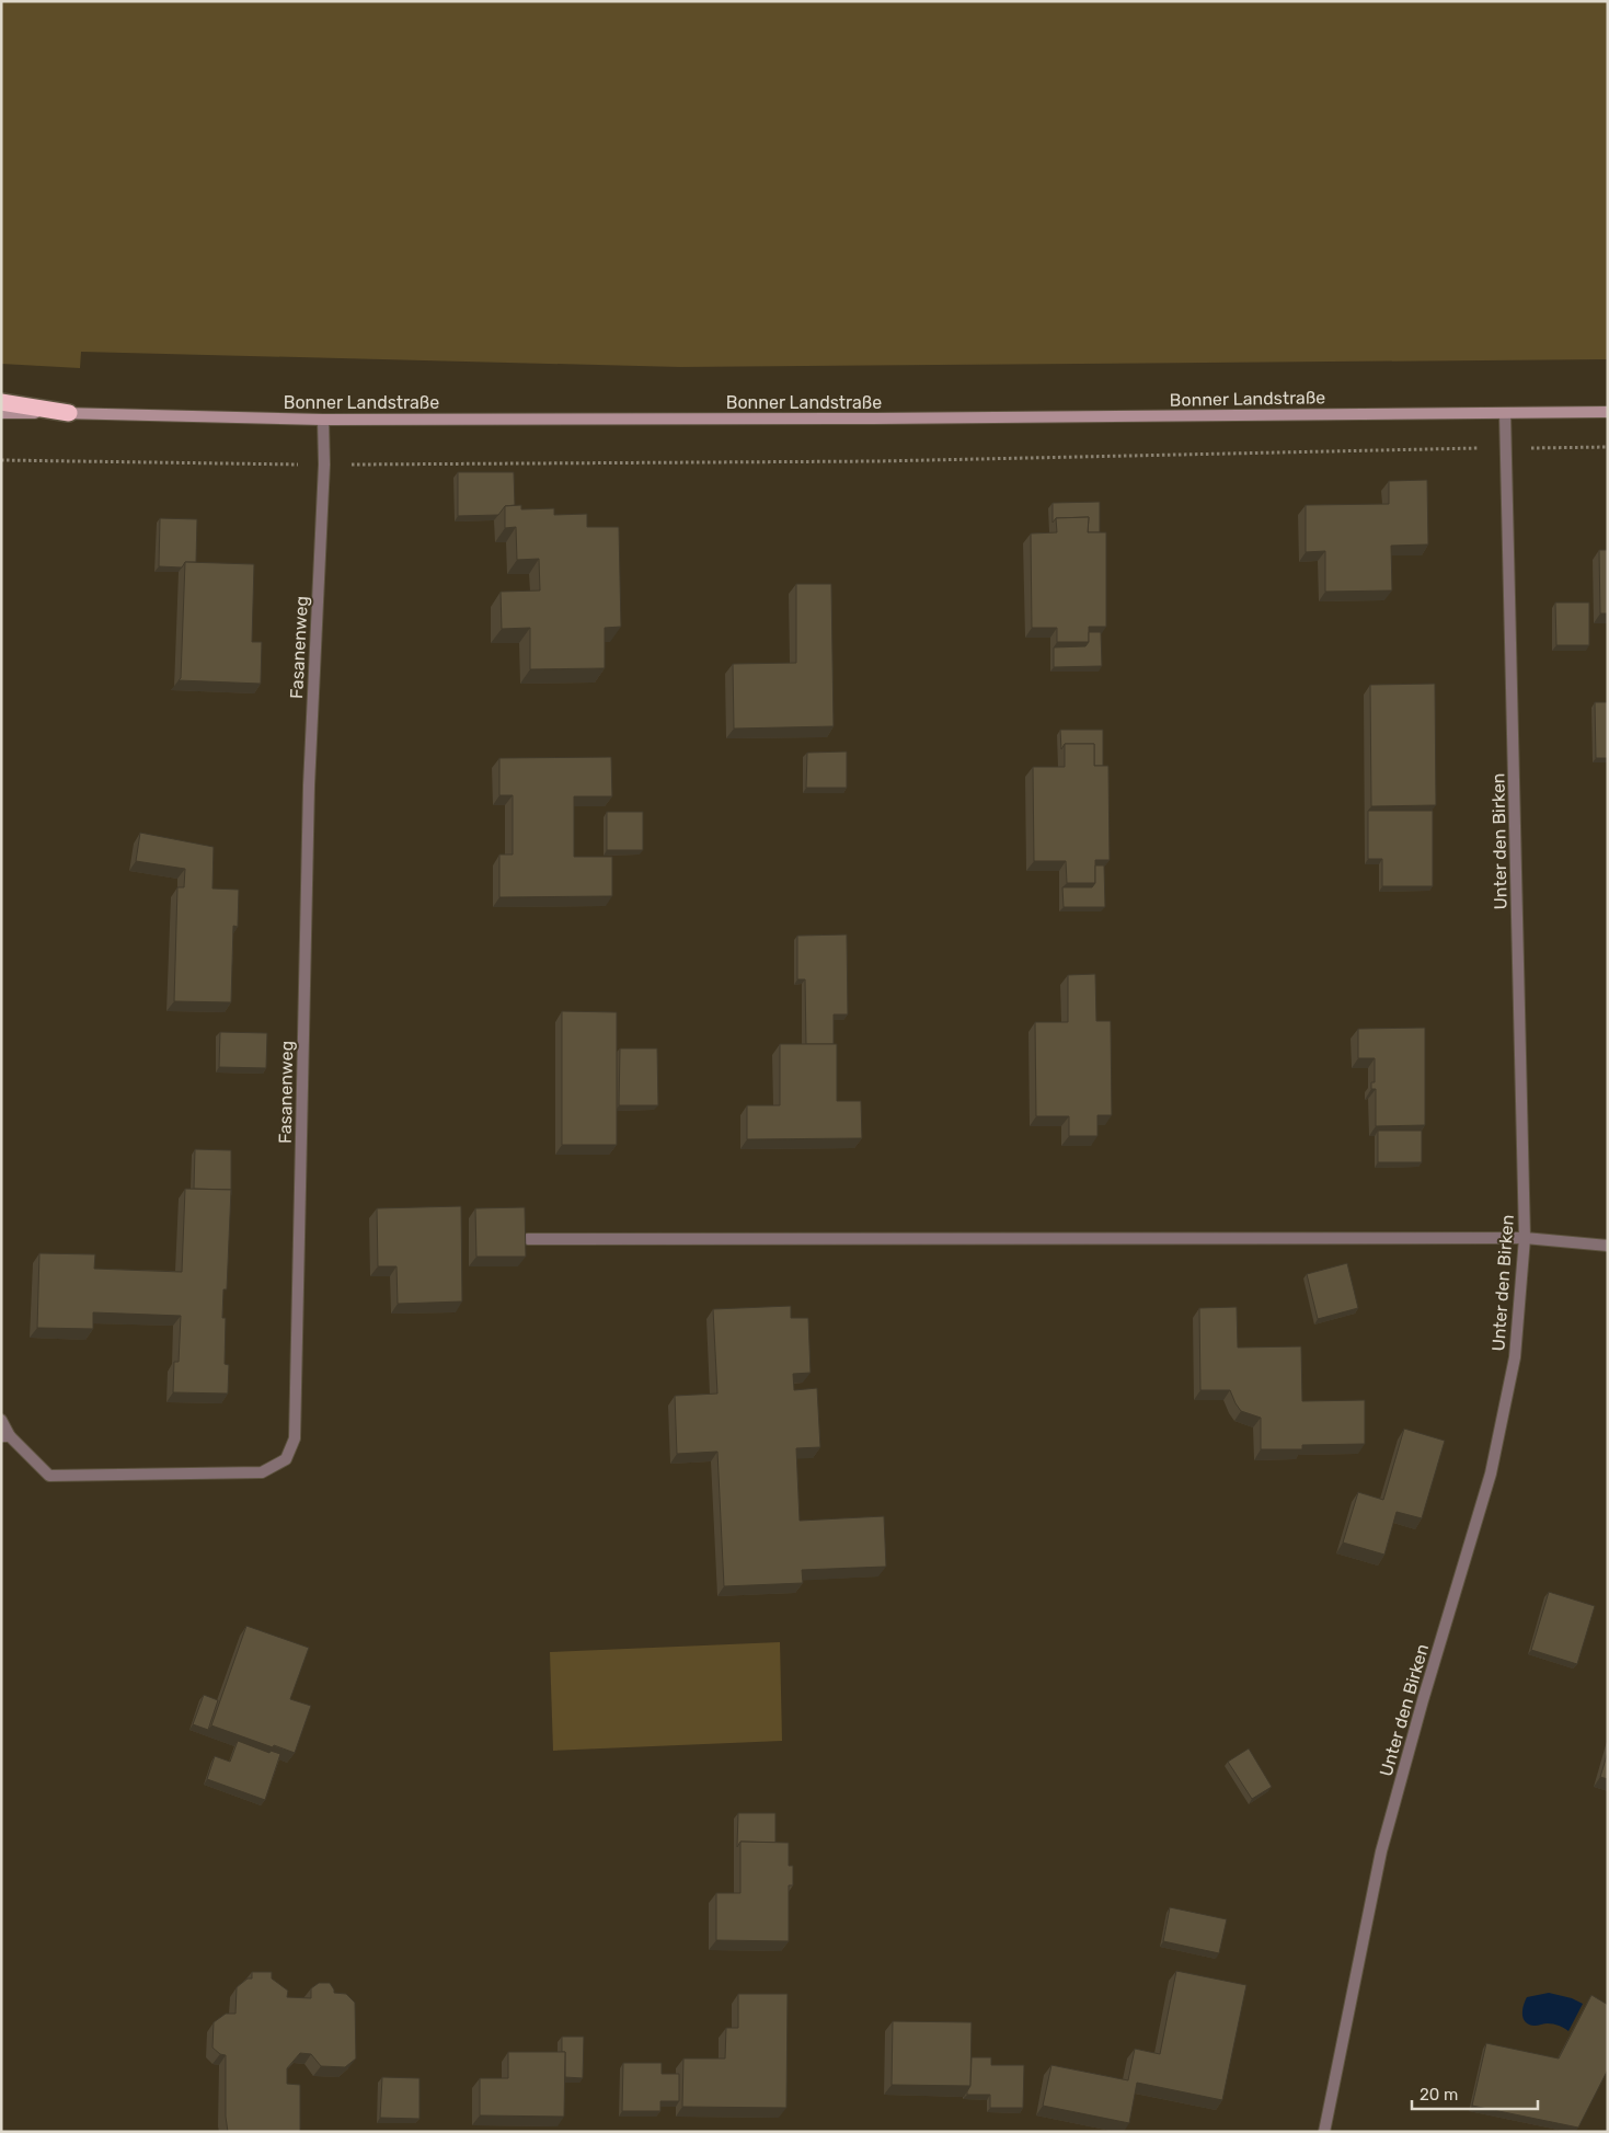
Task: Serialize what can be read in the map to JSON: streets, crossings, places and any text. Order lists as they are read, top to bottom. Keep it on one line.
{"streets":{"main road":["Bonner Landstraße"],"street":["Fasanenweg","Unter den Birken"]},"crossings":[["Bonner Landstraße","Fasanenweg"],["Bonner Landstraße","Unter den Birken"]],"scale_bar":"20 m"}
